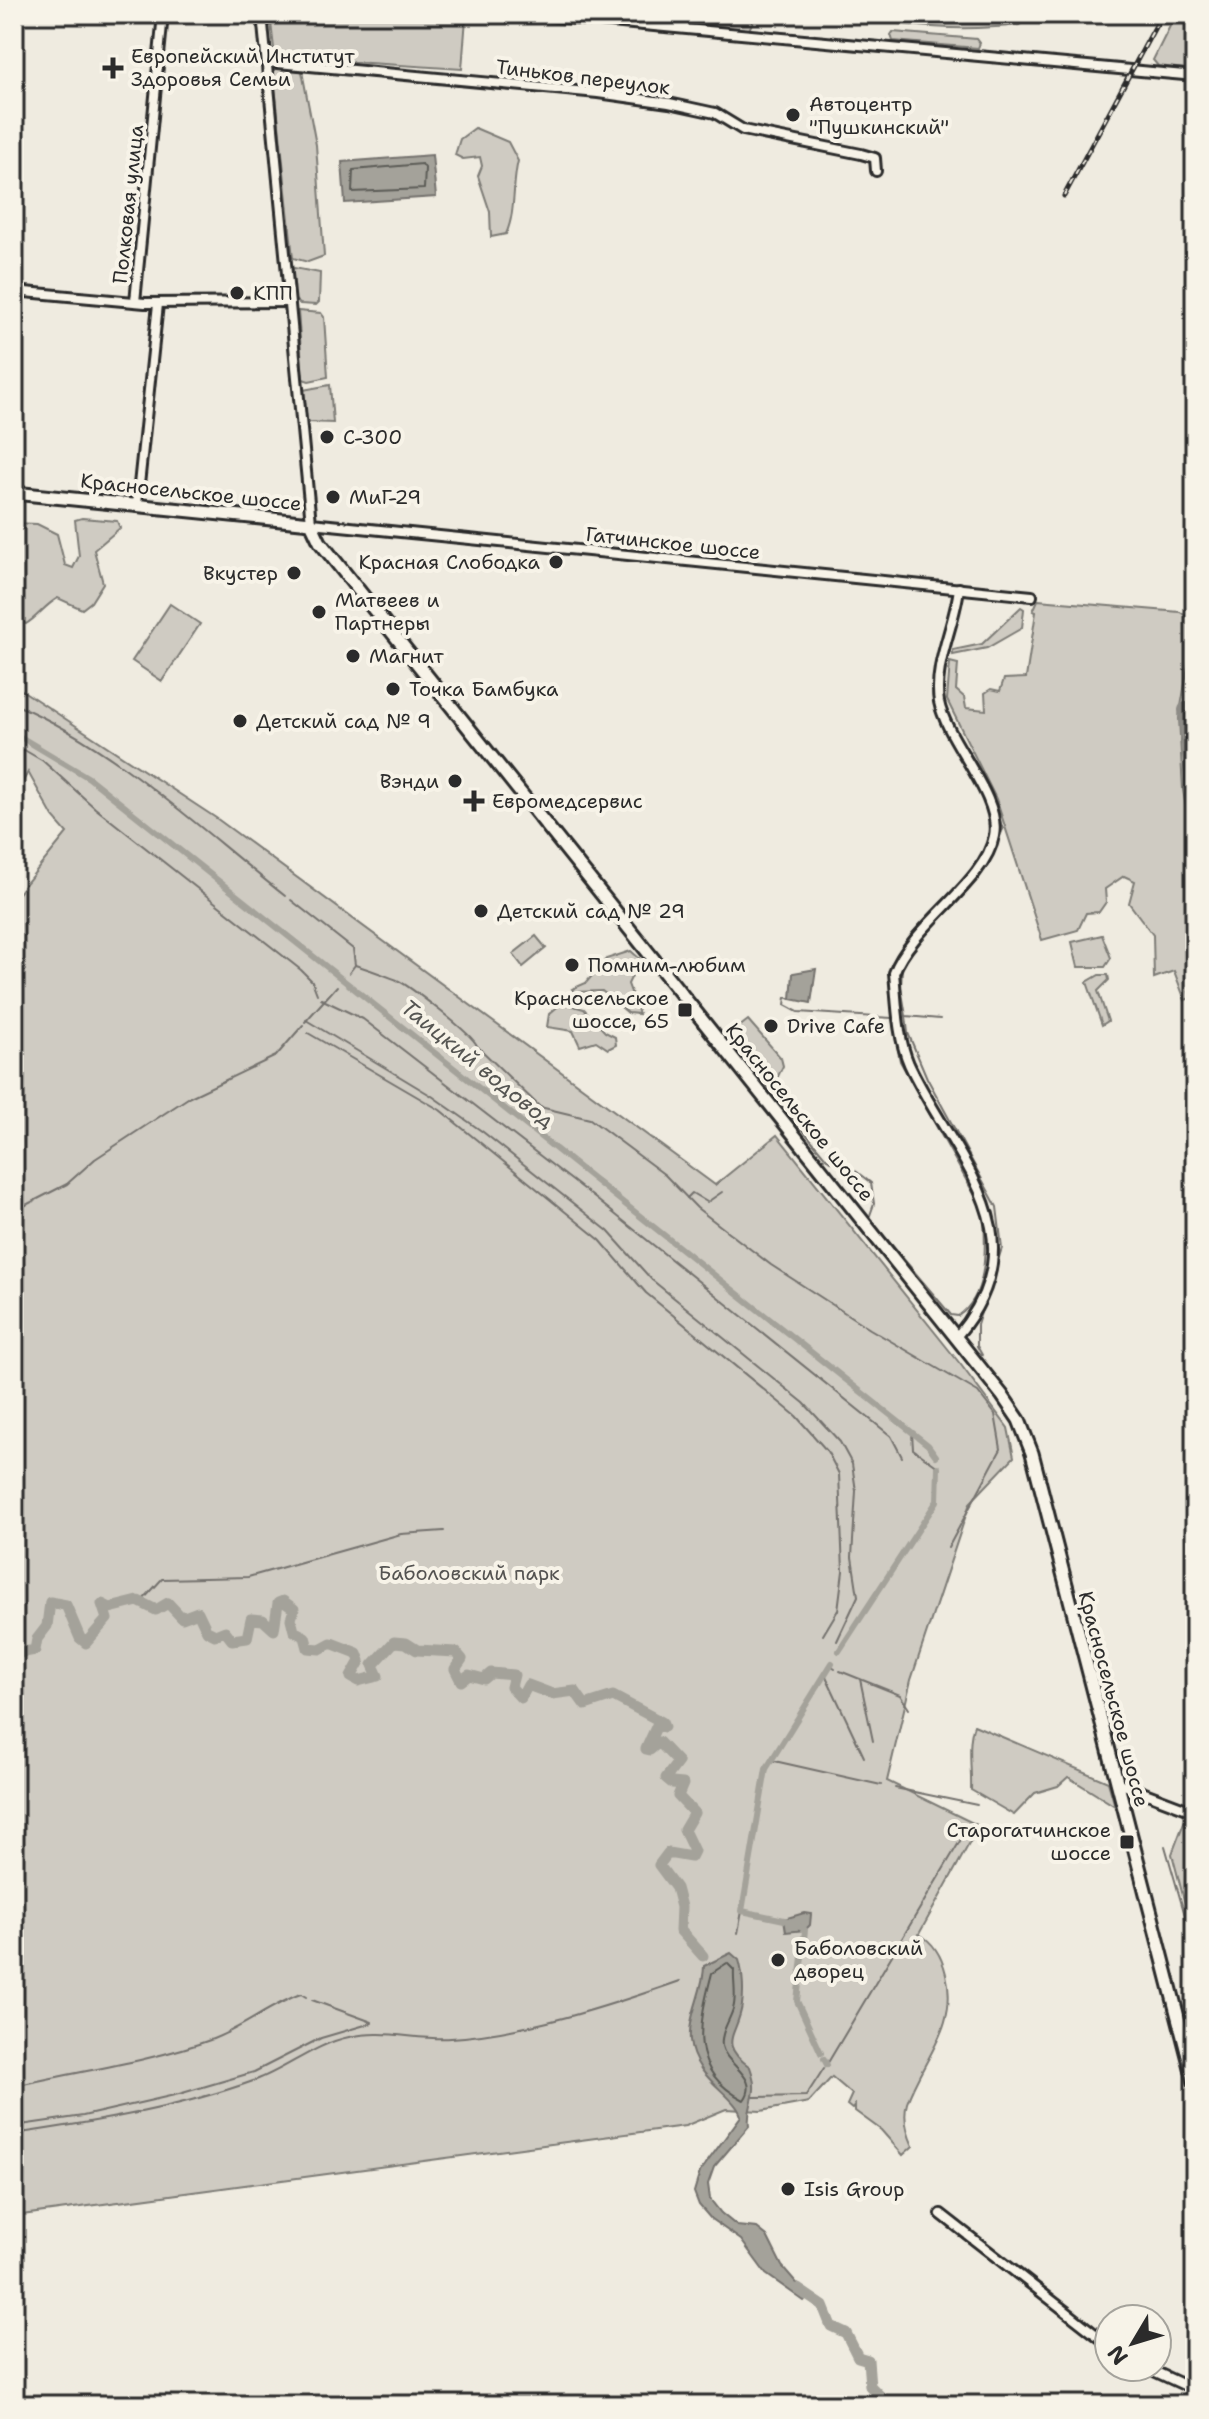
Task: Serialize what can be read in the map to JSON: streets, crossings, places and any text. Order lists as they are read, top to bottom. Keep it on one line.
{"streets":{"main road":["Красносельское шоссе"],"street":["Тиньков переулок","Полковая улица","Гатчинское шоссе"]},"crossings":[["Красносельское шоссе","Гатчинское шоссе"]],"water":["Таицкий водовод"],"parks":["Баболовский парк"],"places":{"health":["Европейский Институт Здоровья Семьи","Евромедсервис"],"other":["Автоцентр \"Пушкинский\"","КПП","С-300","МиГ-29","Красная Слободка","Вкустер","Матвеев и Партнеры","Магнит","Точка Бамбука","Детский сад № 9","Вэнди","Детский сад № 29","Помним-любим","Drive Cafe","Баболовский дворец","Isis Group"],"transit":["Красносельское шоссе, 65","Старогатчинское шоссе"]},"north":"bottom left"}
